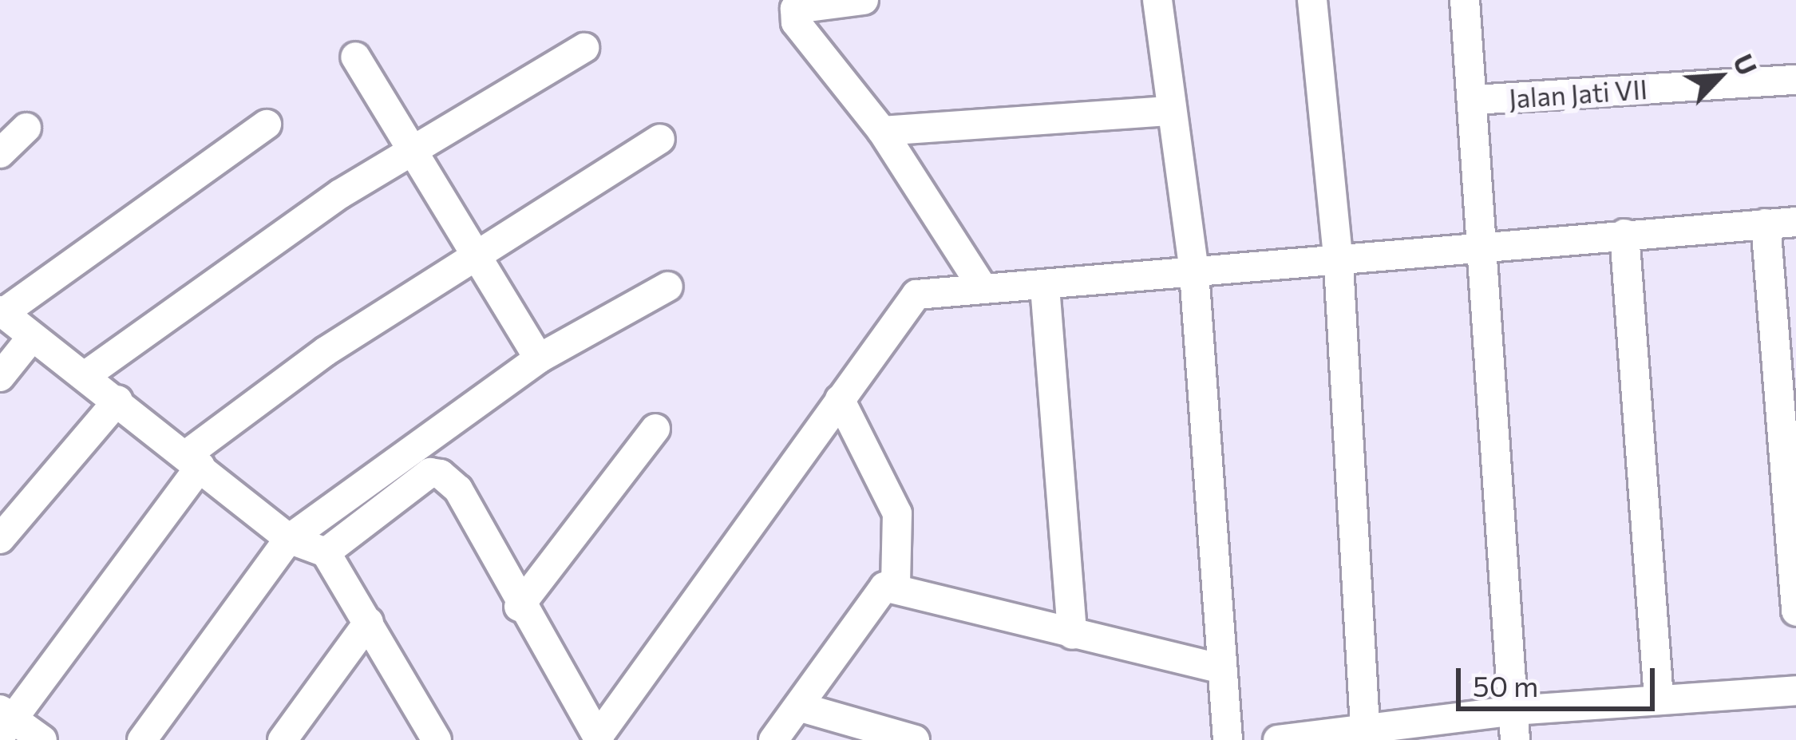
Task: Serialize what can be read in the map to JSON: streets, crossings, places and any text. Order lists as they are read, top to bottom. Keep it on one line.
{"streets":{"street":["Jalan Jati VII"]},"scale_bar":"50 m","north":"top right"}
